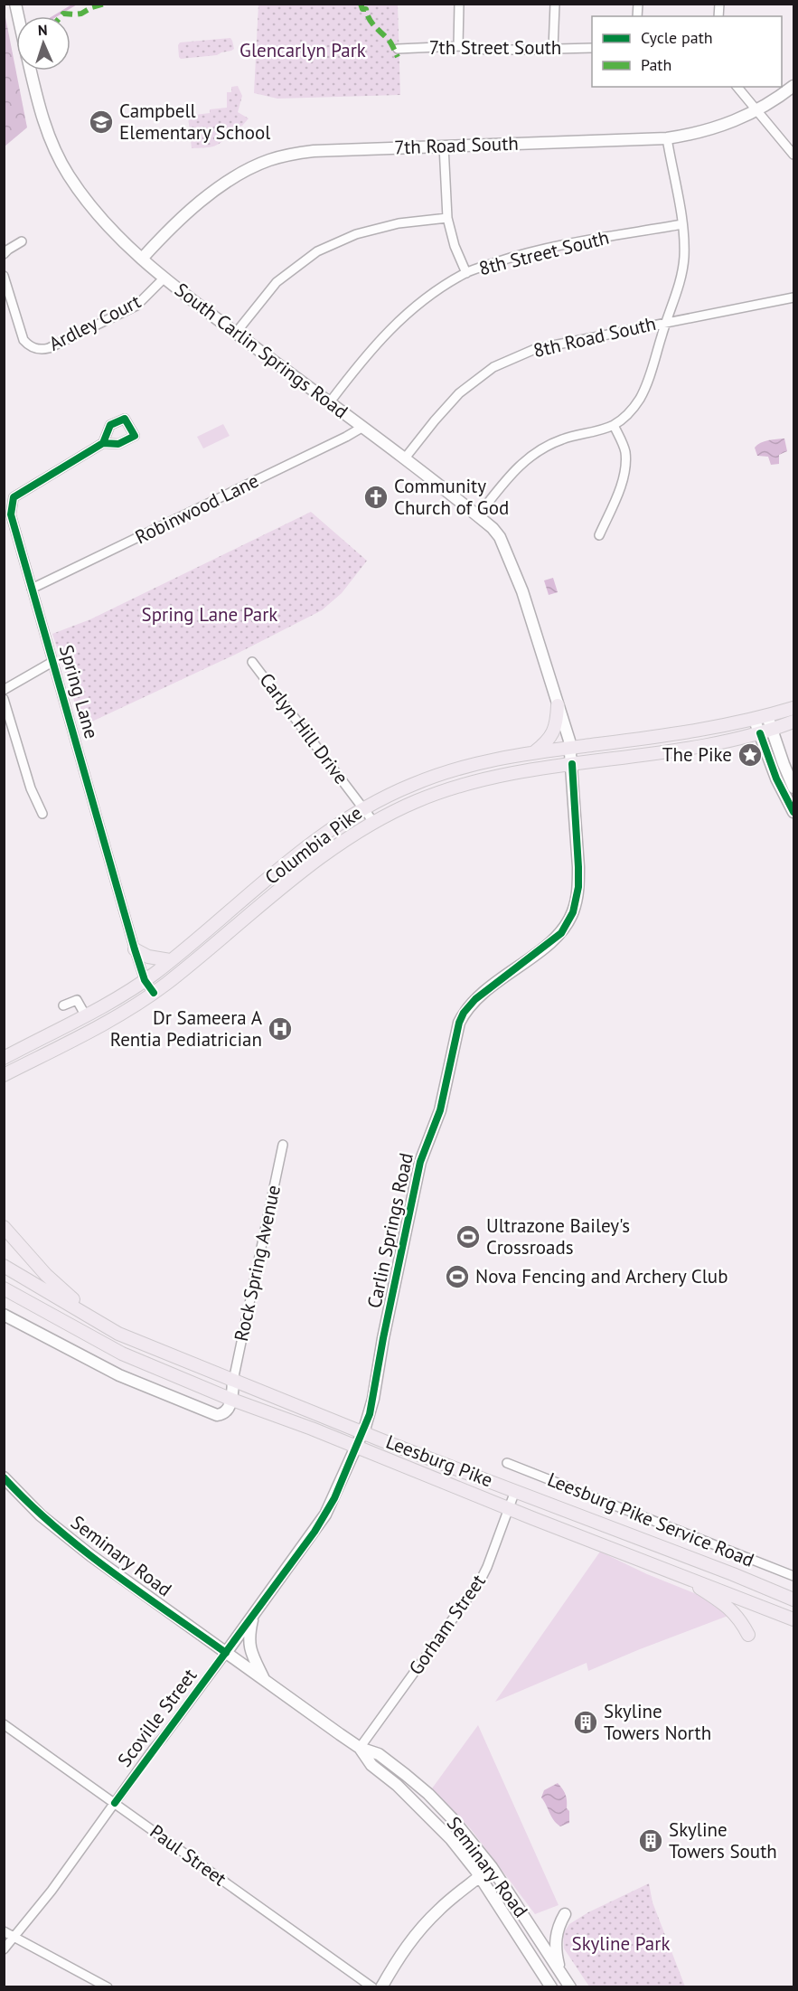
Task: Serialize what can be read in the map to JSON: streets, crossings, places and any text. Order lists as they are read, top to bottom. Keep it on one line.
{"streets":{"main road":["7th Road South","South Carlin Springs Road","Columbia Pike","Carlin Springs Road","Leesburg Pike","Seminary Road"],"street":["7th Street South","8th Street South","Ardley Court","8th Road South","Robinwood Lane","Spring Lane","Carlyn Hill Drive","Rock Spring Avenue","Leesburg Pike Service Road","Gorham Street","Scoville Street","Paul Street"]},"crossings":[["7th Road South","South Carlin Springs Road"],["8th Street South","South Carlin Springs Road"],["Ardley Court","South Carlin Springs Road"],["8th Road South","South Carlin Springs Road"],["South Carlin Springs Road","Robinwood Lane"],["South Carlin Springs Road","Carlin Springs Road"],["Robinwood Lane","Spring Lane"],["Spring Lane","Columbia Pike"],["Carlyn Hill Drive","Columbia Pike"],["Columbia Pike","Carlin Springs Road"],["Carlin Springs Road","Leesburg Pike"],["Carlin Springs Road","Seminary Road"],["Carlin Springs Road","Scoville Street"],["Rock Spring Avenue","Leesburg Pike"],["Leesburg Pike","Gorham Street"],["Seminary Road","Gorham Street"],["Seminary Road","Scoville Street"],["Scoville Street","Paul Street"]],"parks":["Glencarlyn Park","Spring Lane Park","Skyline Park"],"places":{"school or university":["Campbell Elementary School"],"church":["Community Church of God"],"place":["The Pike"],"hospital":["Dr Sameera A Rentia Pediatrician"],"sports":["Ultrazone Bailey's Crossroads","Nova Fencing and Archery Club"],"building":["Skyline Towers North","Skyline Towers South"]},"legend":["Cycle path","Path"],"north":"top"}
